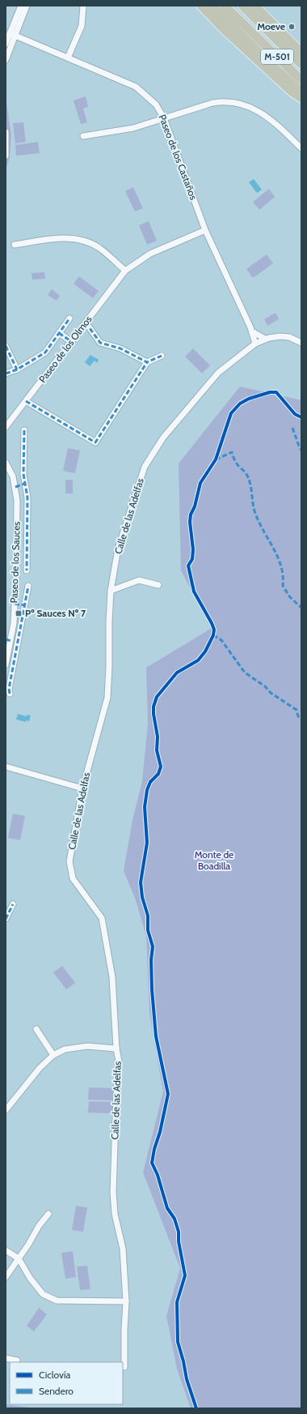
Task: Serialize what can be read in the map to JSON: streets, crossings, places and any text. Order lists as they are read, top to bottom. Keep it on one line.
{"streets":{"highway":["M-501"],"street":["Paseo de los Castaños","Paseo de los Olmos","Calle de las Adelfas","Paseo de los Sauces"]},"crossings":[["Paseo de los Castaños","Paseo de los Olmos"],["Paseo de los Castaños","Calle de las Adelfas"]],"parks":["Monte de Boadilla"],"places":{"other":["Moeve"],"transit":["Pº Sauces Nº 7"]},"legend":["Ciclovía","Sendero"]}
